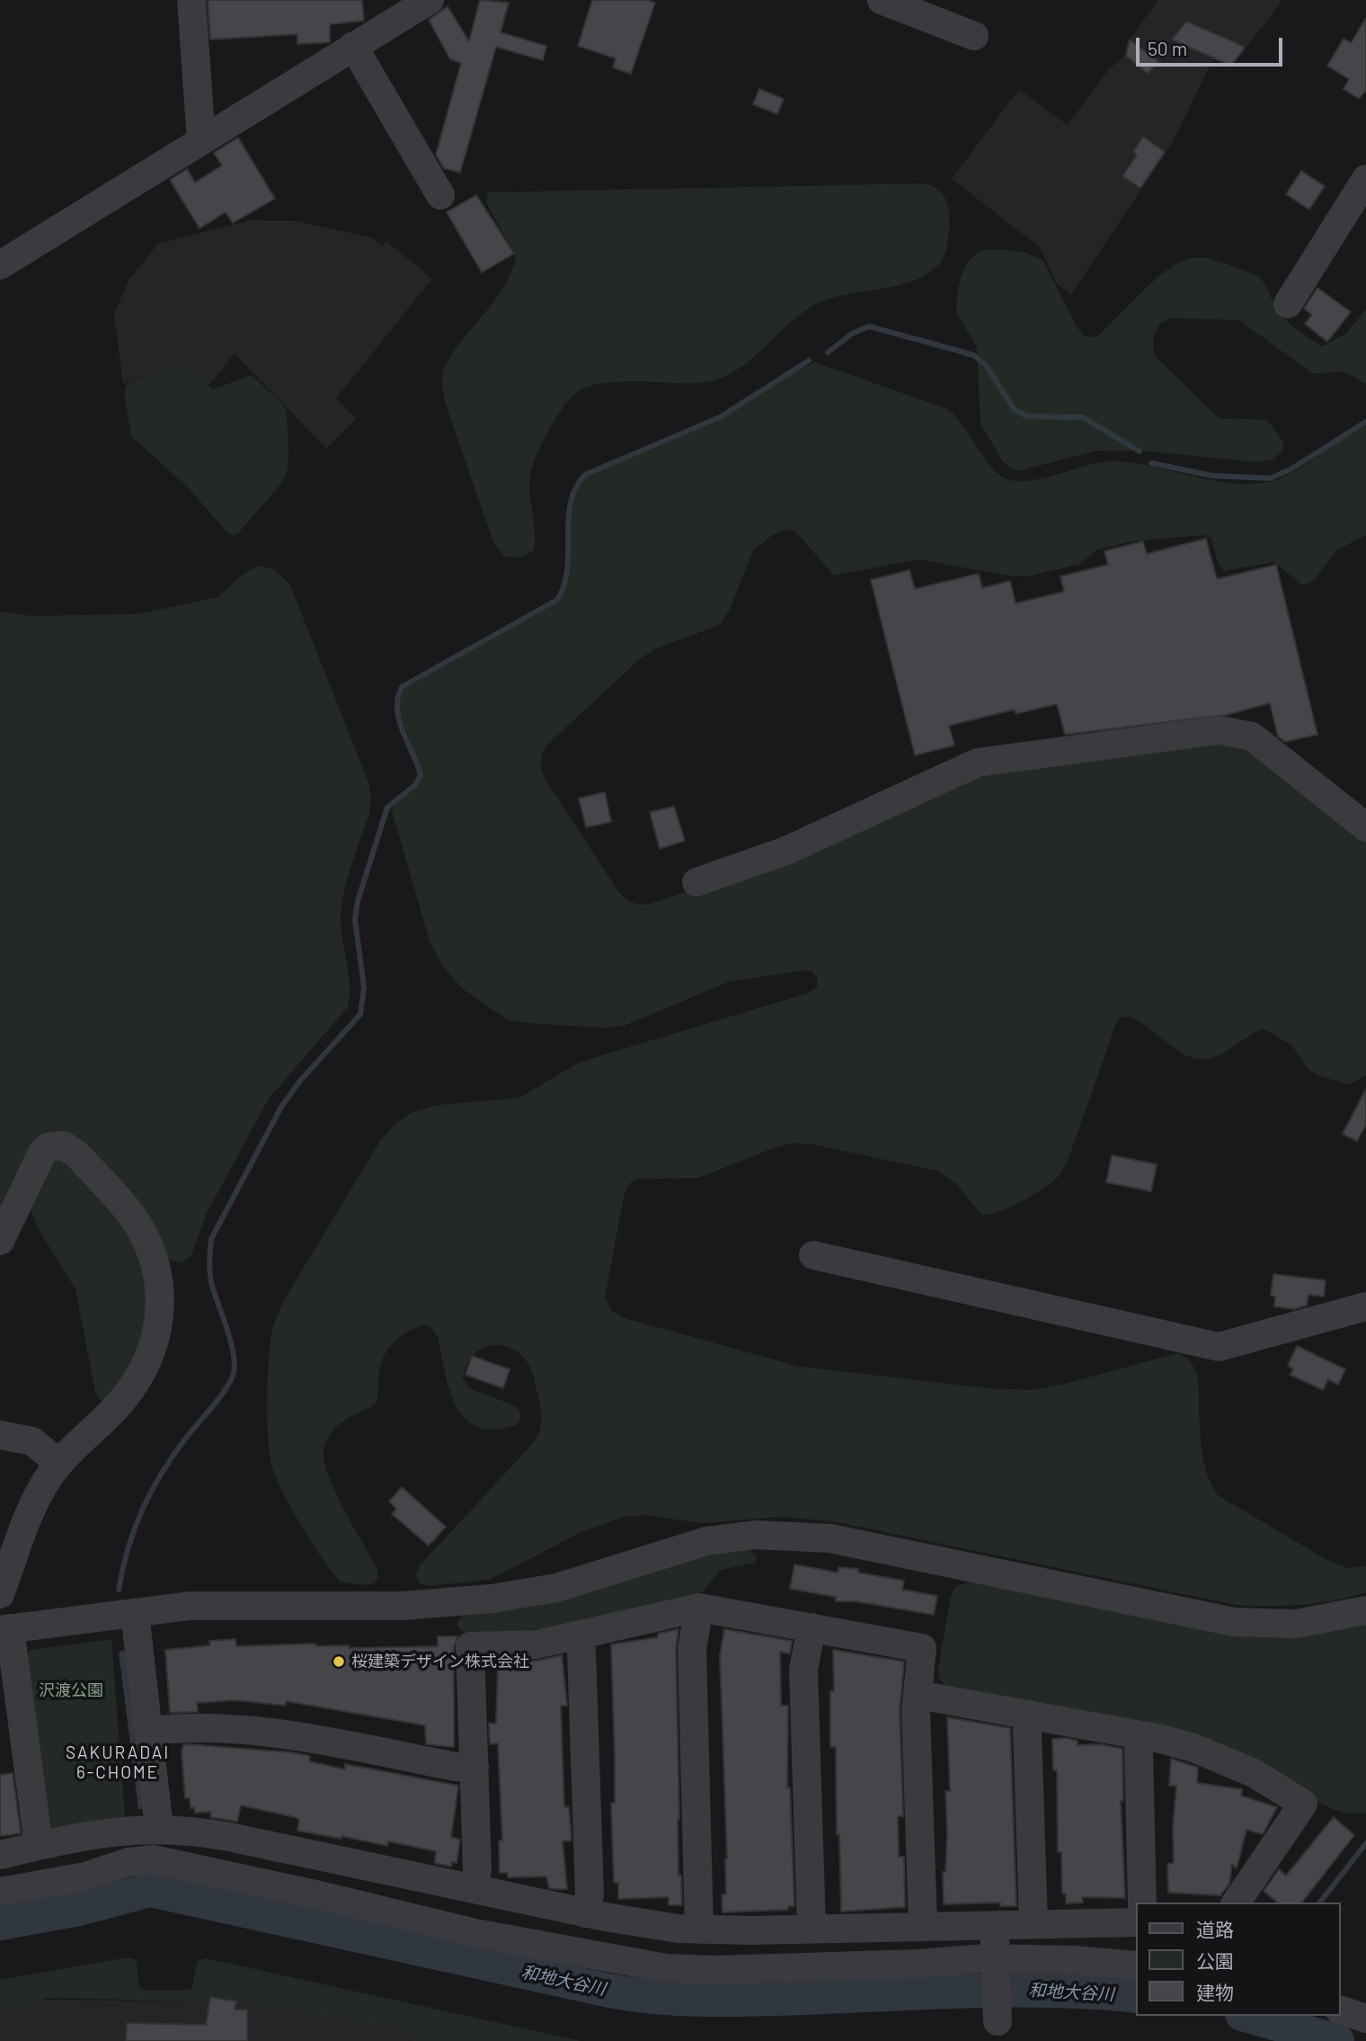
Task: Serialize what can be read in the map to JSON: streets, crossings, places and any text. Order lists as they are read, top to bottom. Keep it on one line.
{"districts":["SAKURADAI 6-CHOME"],"water":["和地大谷川"],"parks":["沢渡公園"],"places":["桜建築デザイン株式会社"],"legend":["道路","公園","建物"],"scale_bar":"50 m"}
